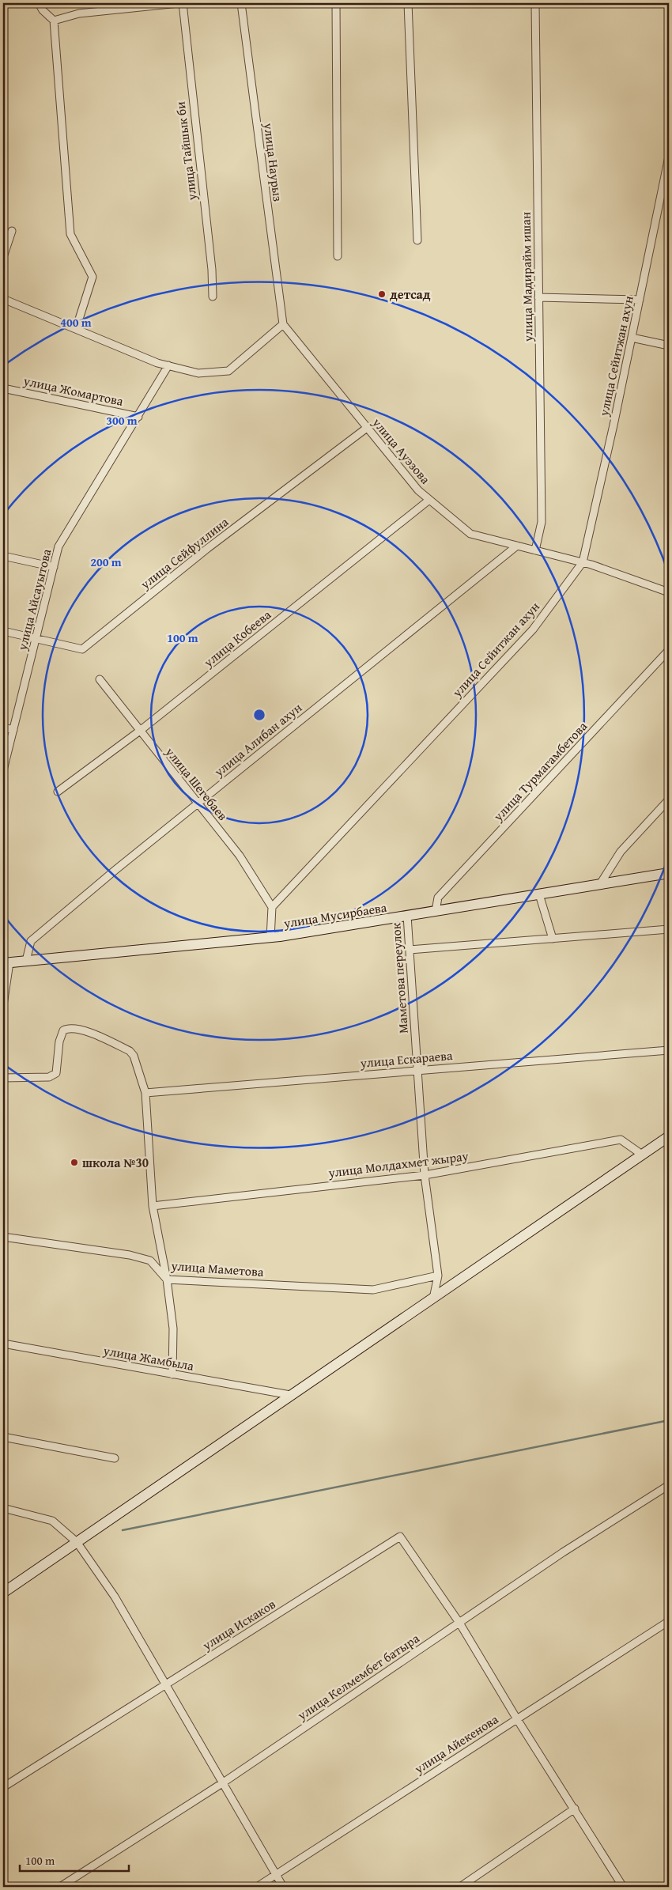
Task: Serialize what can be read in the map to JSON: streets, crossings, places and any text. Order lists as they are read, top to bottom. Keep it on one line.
{"streets":{"main road":["улица Мусирбаева"],"street":["улица Тайшык би","улица Наурыз","улица Мадирайм ишан","улица Сейитжан ахун","улица Жомартова","улица Ауэзова","улица Сейфуллина","улица Айсауытова","улица Кобеева","улица Алибан ахун","улица Турмагамбетова","улица Шегебаев","Маметова переулок","улица Ескараева","улица Молдахмет жырау","улица Маметова","улица Жамбыла","улица Искаков","улица Келмембет батыра","улица Айекенова"]},"crossings":[["улица Наурыз","улица Ауэзова"],["улица Мадирайм ишан","улица Ауэзова"],["улица Сейитжан ахун","улица Ауэзова"],["улица Сейитжан ахун","улица Шегебаев"],["улица Жомартова","улица Айсауытова"],["улица Ауэзова","улица Сейфуллина"],["улица Ауэзова","улица Кобеева"],["улица Ауэзова","улица Алибан ахун"],["улица Сейфуллина","улица Айсауытова"],["улица Кобеева","улица Шегебаев"],["улица Алибан ахун","улица Шегебаев"],["улица Алибан ахун","улица Мусирбаева"],["улица Турмагамбетова","улица Мусирбаева"],["улица Мусирбаева","Маметова переулок"],["Маметова переулок","улица Ескараева"],["Маметова переулок","улица Молдахмет жырау"],["Маметова переулок","улица Маметова"],["улица Искаков","улица Келмембет батыра"]],"places":["детсад","школа №30"],"scale_bar":"100 m","rings":["400 m","300 m","200 m","100 m"]}
